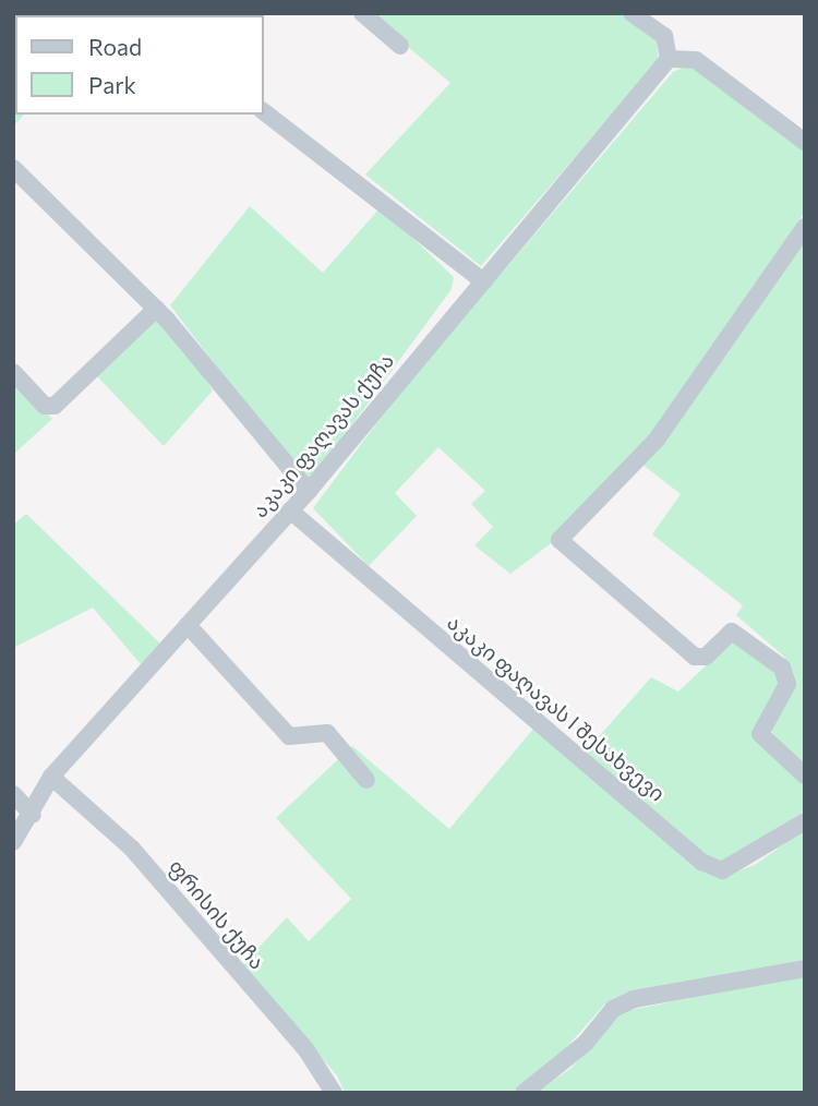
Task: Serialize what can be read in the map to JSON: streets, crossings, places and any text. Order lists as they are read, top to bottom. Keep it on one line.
{"streets":{"street":["აკაკი ფაღავას ქუჩა","აკაკი ფაღავას I შესახვევი","ფრისის ქუჩა"]},"crossings":[["აკაკი ფაღავას ქუჩა","აკაკი ფაღავას I შესახვევი"],["აკაკი ფაღავას ქუჩა","ფრისის ქუჩა"]],"legend":["Road","Park"]}
